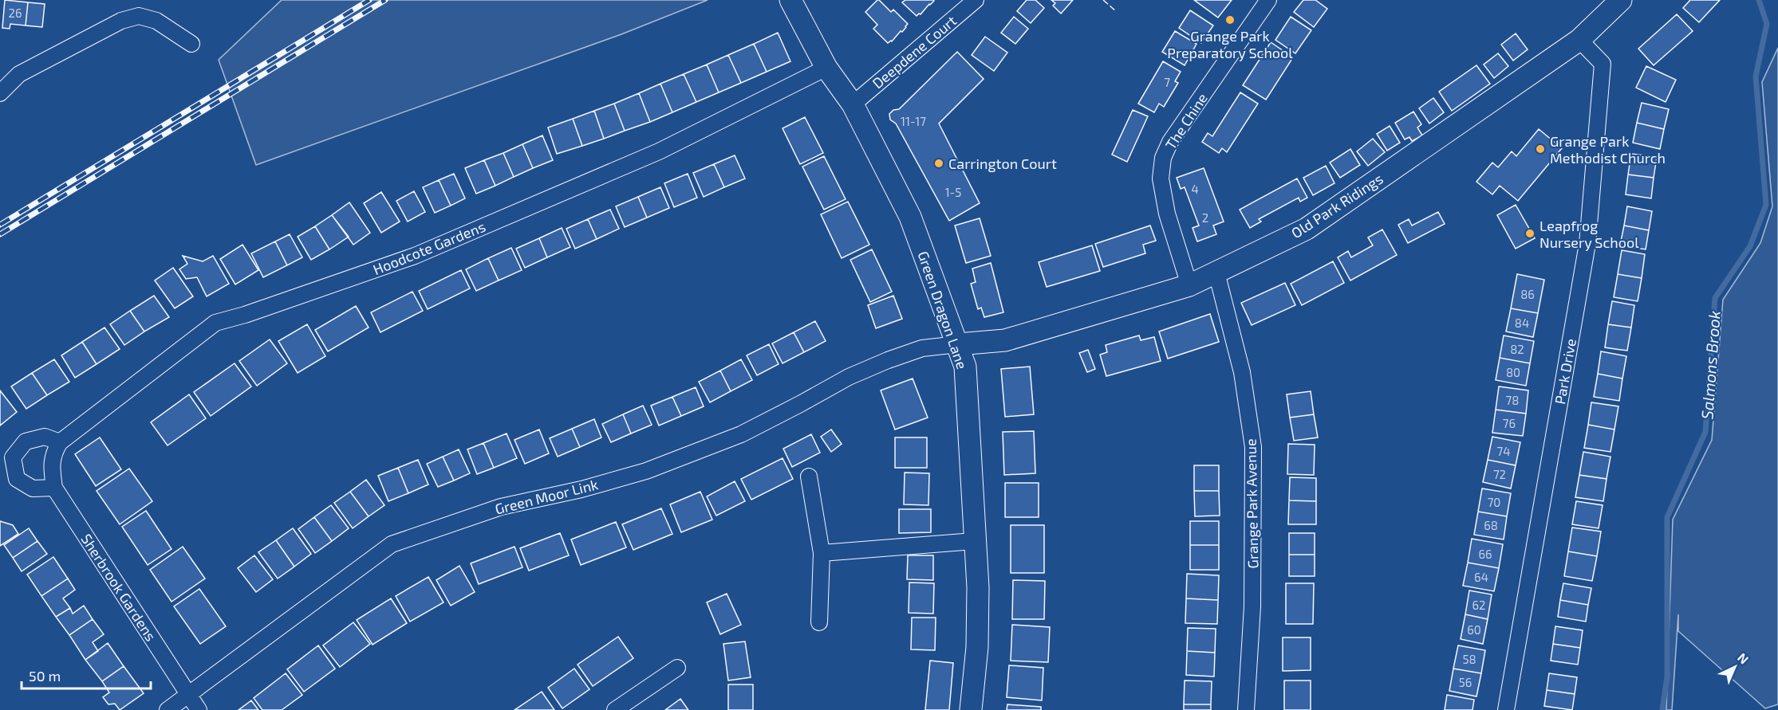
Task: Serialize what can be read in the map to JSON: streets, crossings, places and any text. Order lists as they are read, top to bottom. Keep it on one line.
{"streets":{"street":["Deepdene Court","The Chine","Old Park Ridings","Hoodcote Gardens","Green Dragon Lane","Park Drive","Green Moor Link","Grange Park Avenue","Sherbrook Gardens"]},"crossings":[["Deepdene Court","Green Dragon Lane"],["The Chine","Old Park Ridings"],["Old Park Ridings","Green Dragon Lane"],["Old Park Ridings","Park Drive"],["Old Park Ridings","Green Moor Link"],["Old Park Ridings","Grange Park Avenue"],["Hoodcote Gardens","Green Dragon Lane"],["Hoodcote Gardens","Sherbrook Gardens"],["Green Dragon Lane","Green Moor Link"],["Green Moor Link","Sherbrook Gardens"]],"water":["Salmons Brook"],"places":["Grange Park Preparatory School","Grange Park Methodist Church","Carrington Court","Leapfrog Nursery School"],"house_numbers":["26","7","11-17","4","1-5","2","86","84","82","80","78","76","74","72","70","68","66","64","62","60","58","56"],"scale_bar":"50 m","north":"top right"}
